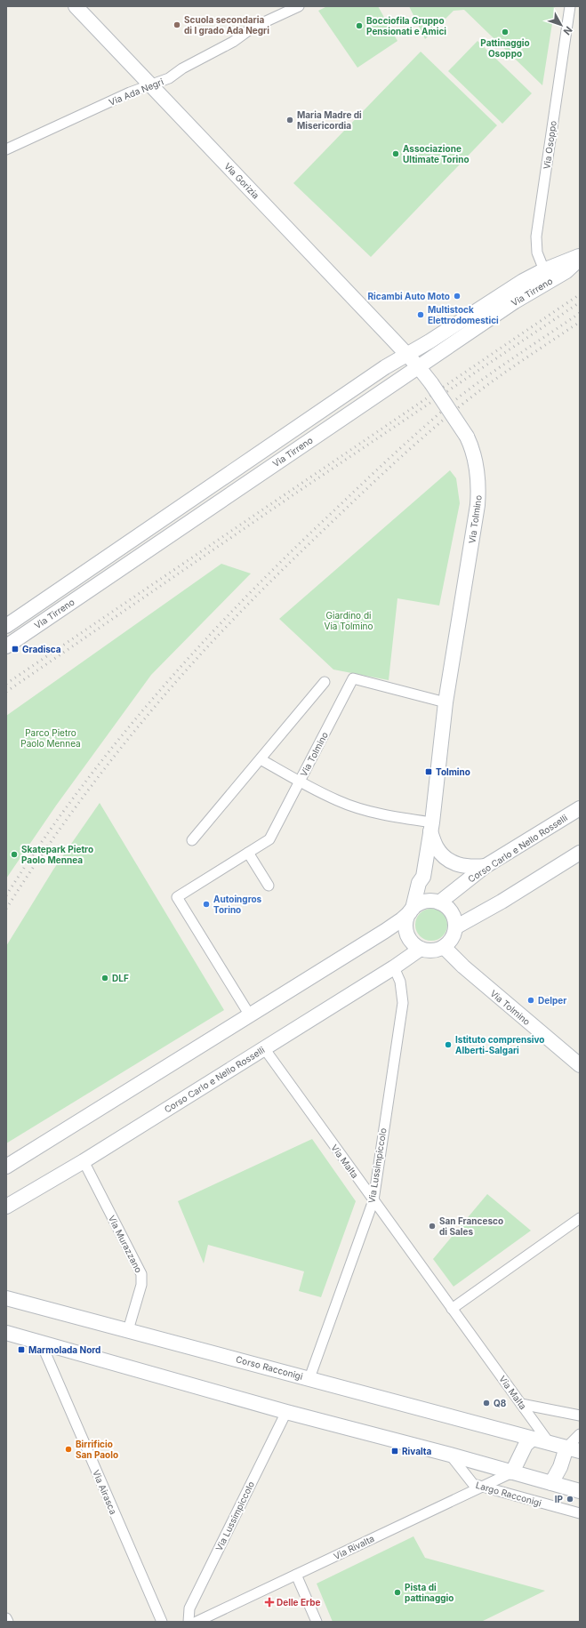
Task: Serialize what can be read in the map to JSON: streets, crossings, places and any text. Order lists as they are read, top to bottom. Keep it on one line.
{"streets":{"street":["Via Ada Negri","Via Osoppo","Via Gorizia","Via Tirreno","Via Tolmino","Corso Carlo e Nello Rosselli","Via Malta","Via Lussimpiccolo","Via Murazzano","Corso Racconigi","Via Airasca","Largo Racconigi","Via Rivalta"]},"crossings":[["Via Ada Negri","Via Gorizia"],["Via Osoppo","Via Tirreno"],["Via Gorizia","Via Tirreno"],["Via Gorizia","Via Tolmino"],["Via Tirreno","Via Tolmino"],["Via Tolmino","Corso Carlo e Nello Rosselli"],["Corso Carlo e Nello Rosselli","Via Malta"],["Corso Carlo e Nello Rosselli","Via Lussimpiccolo"],["Corso Carlo e Nello Rosselli","Via Murazzano"],["Via Malta","Via Lussimpiccolo"],["Via Malta","Corso Racconigi"],["Via Lussimpiccolo","Corso Racconigi"],["Via Murazzano","Corso Racconigi"],["Largo Racconigi","Via Rivalta"]],"parks":["Giardino di Via Tolmino","Parco Pietro Paolo Mennea"],"places":{"other":["Scuola secondaria di I grado Ada Negri","Bocciofila Gruppo Pensionati e Amici","Pattinaggio Osoppo","Maria Madre di Misericordia","Associazione Ultimate Torino","Ricambi Auto Moto","Multistock Elettrodomestici","Skatepark Pietro Paolo Mennea","Autoingros Torino","DLF","Delper","Istituto comprensivo Alberti-Salgari","San Francesco di Sales","Q8","Birrificio San Paolo","IP","Pista di pattinaggio"],"transit":["Gradisca","Tolmino","Marmolada Nord","Rivalta"],"health":["Delle Erbe"]},"north":"bottom right"}
